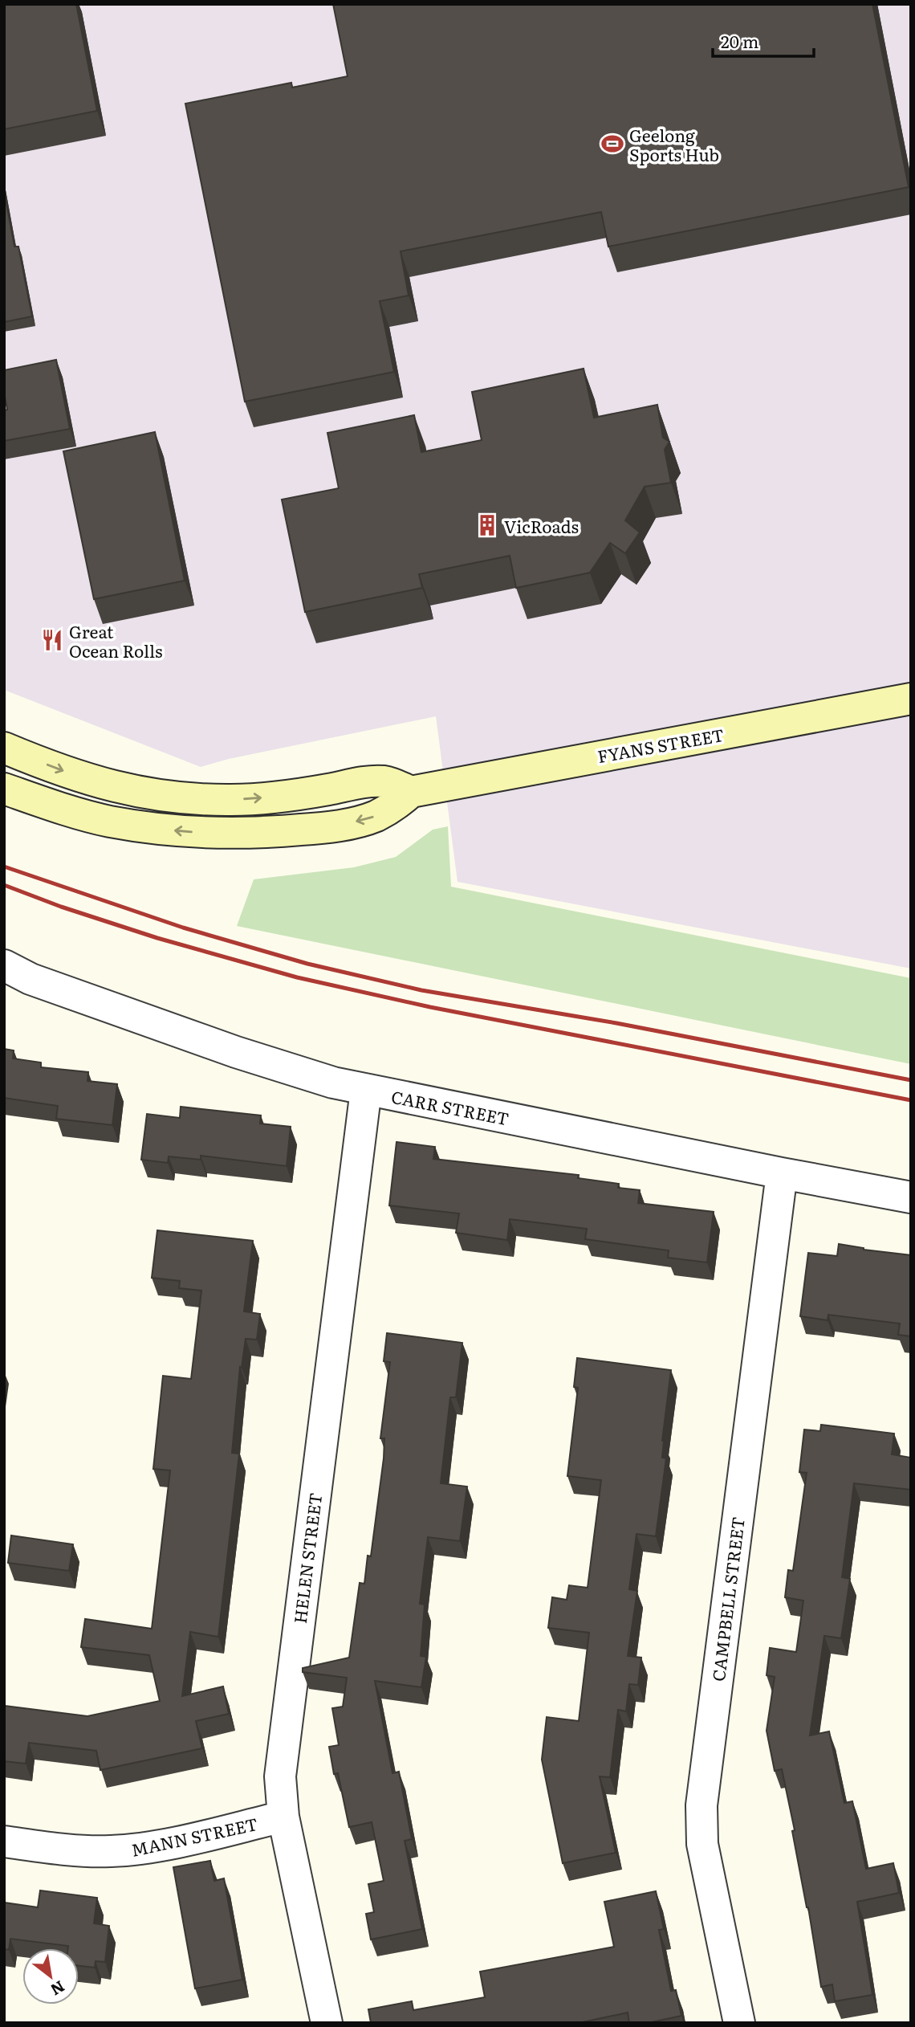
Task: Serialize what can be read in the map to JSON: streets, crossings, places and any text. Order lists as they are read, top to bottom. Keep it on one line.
{"streets":{"main road":["FYANS STREET"],"street":["CARR STREET","HELEN STREET","CAMPBELL STREET","MANN STREET"]},"crossings":[["CARR STREET","HELEN STREET"],["CARR STREET","CAMPBELL STREET"],["HELEN STREET","MANN STREET"]],"places":{"sports":["Geelong Sports Hub"],"building":["VicRoads"],"restaurant":["Great Ocean Rolls"]},"scale_bar":"20 m","north":"bottom right"}
